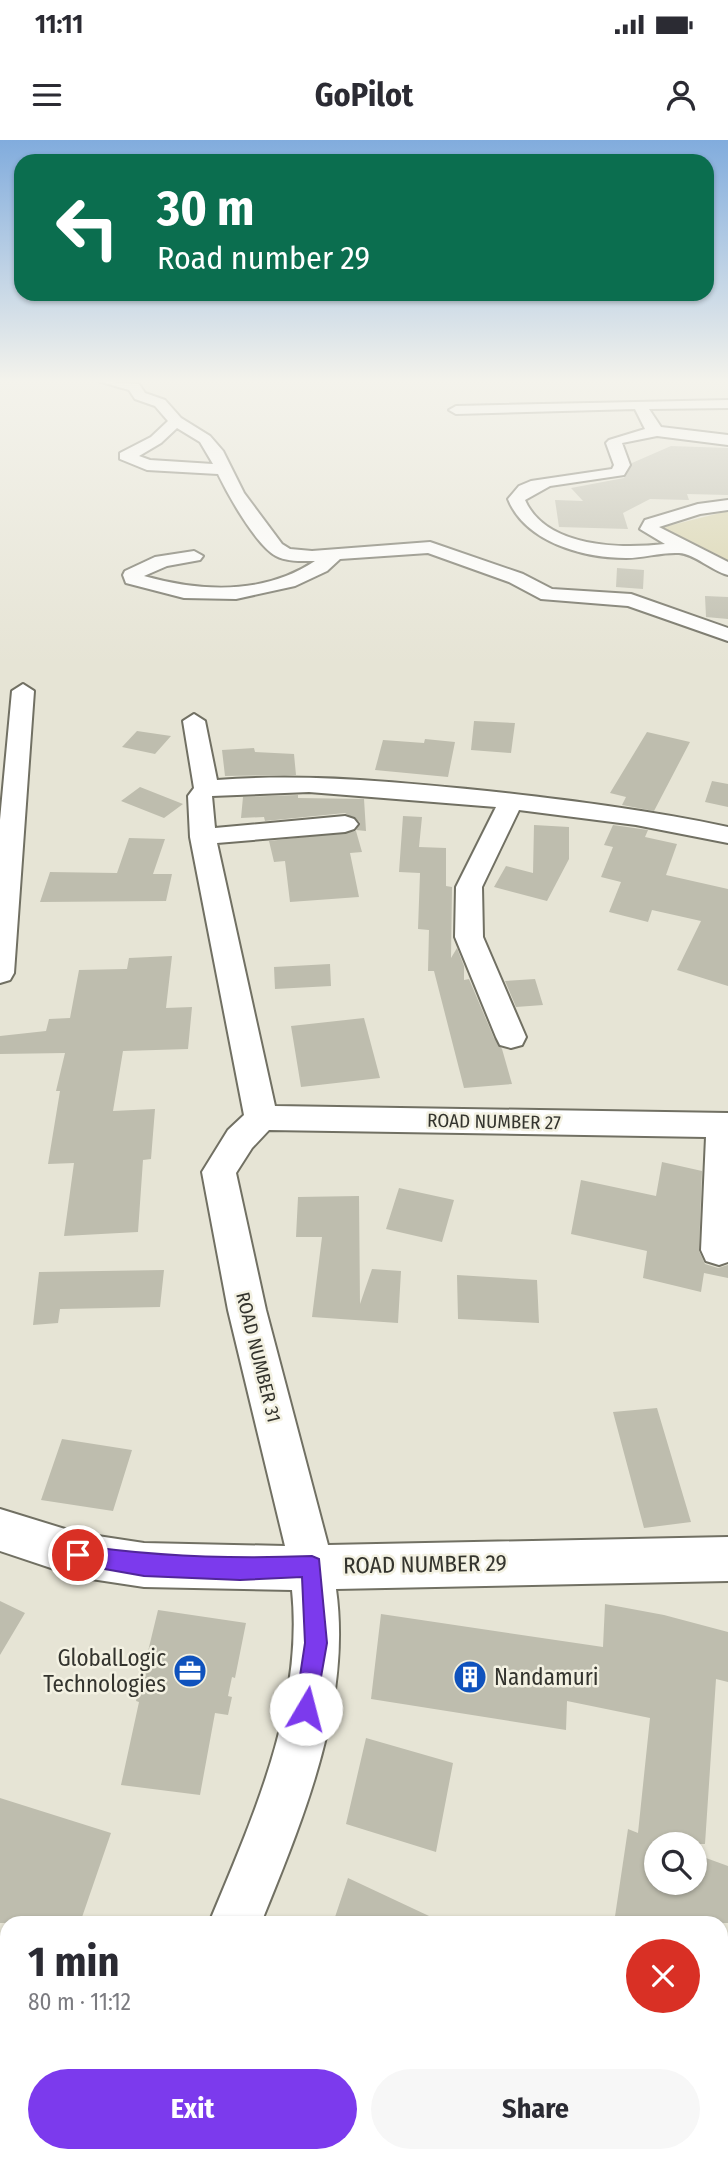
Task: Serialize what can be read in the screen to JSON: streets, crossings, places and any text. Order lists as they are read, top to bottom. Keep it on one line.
{"streets":{"street":["ROAD NUMBER 27","ROAD NUMBER 31","ROAD NUMBER 29"]},"crossings":[["ROAD NUMBER 27","ROAD NUMBER 31"],["ROAD NUMBER 31","ROAD NUMBER 29"]],"places":{"office":["GlobalLogic Technologies"],"building":["Nandamuri"]},"page":{"status":"11:11","header":"GoPilot","turn":["30 m","Road number 29"],"heading":["1 min","80 m · 11:12"],"buttons":["Exit","Share"]}}
